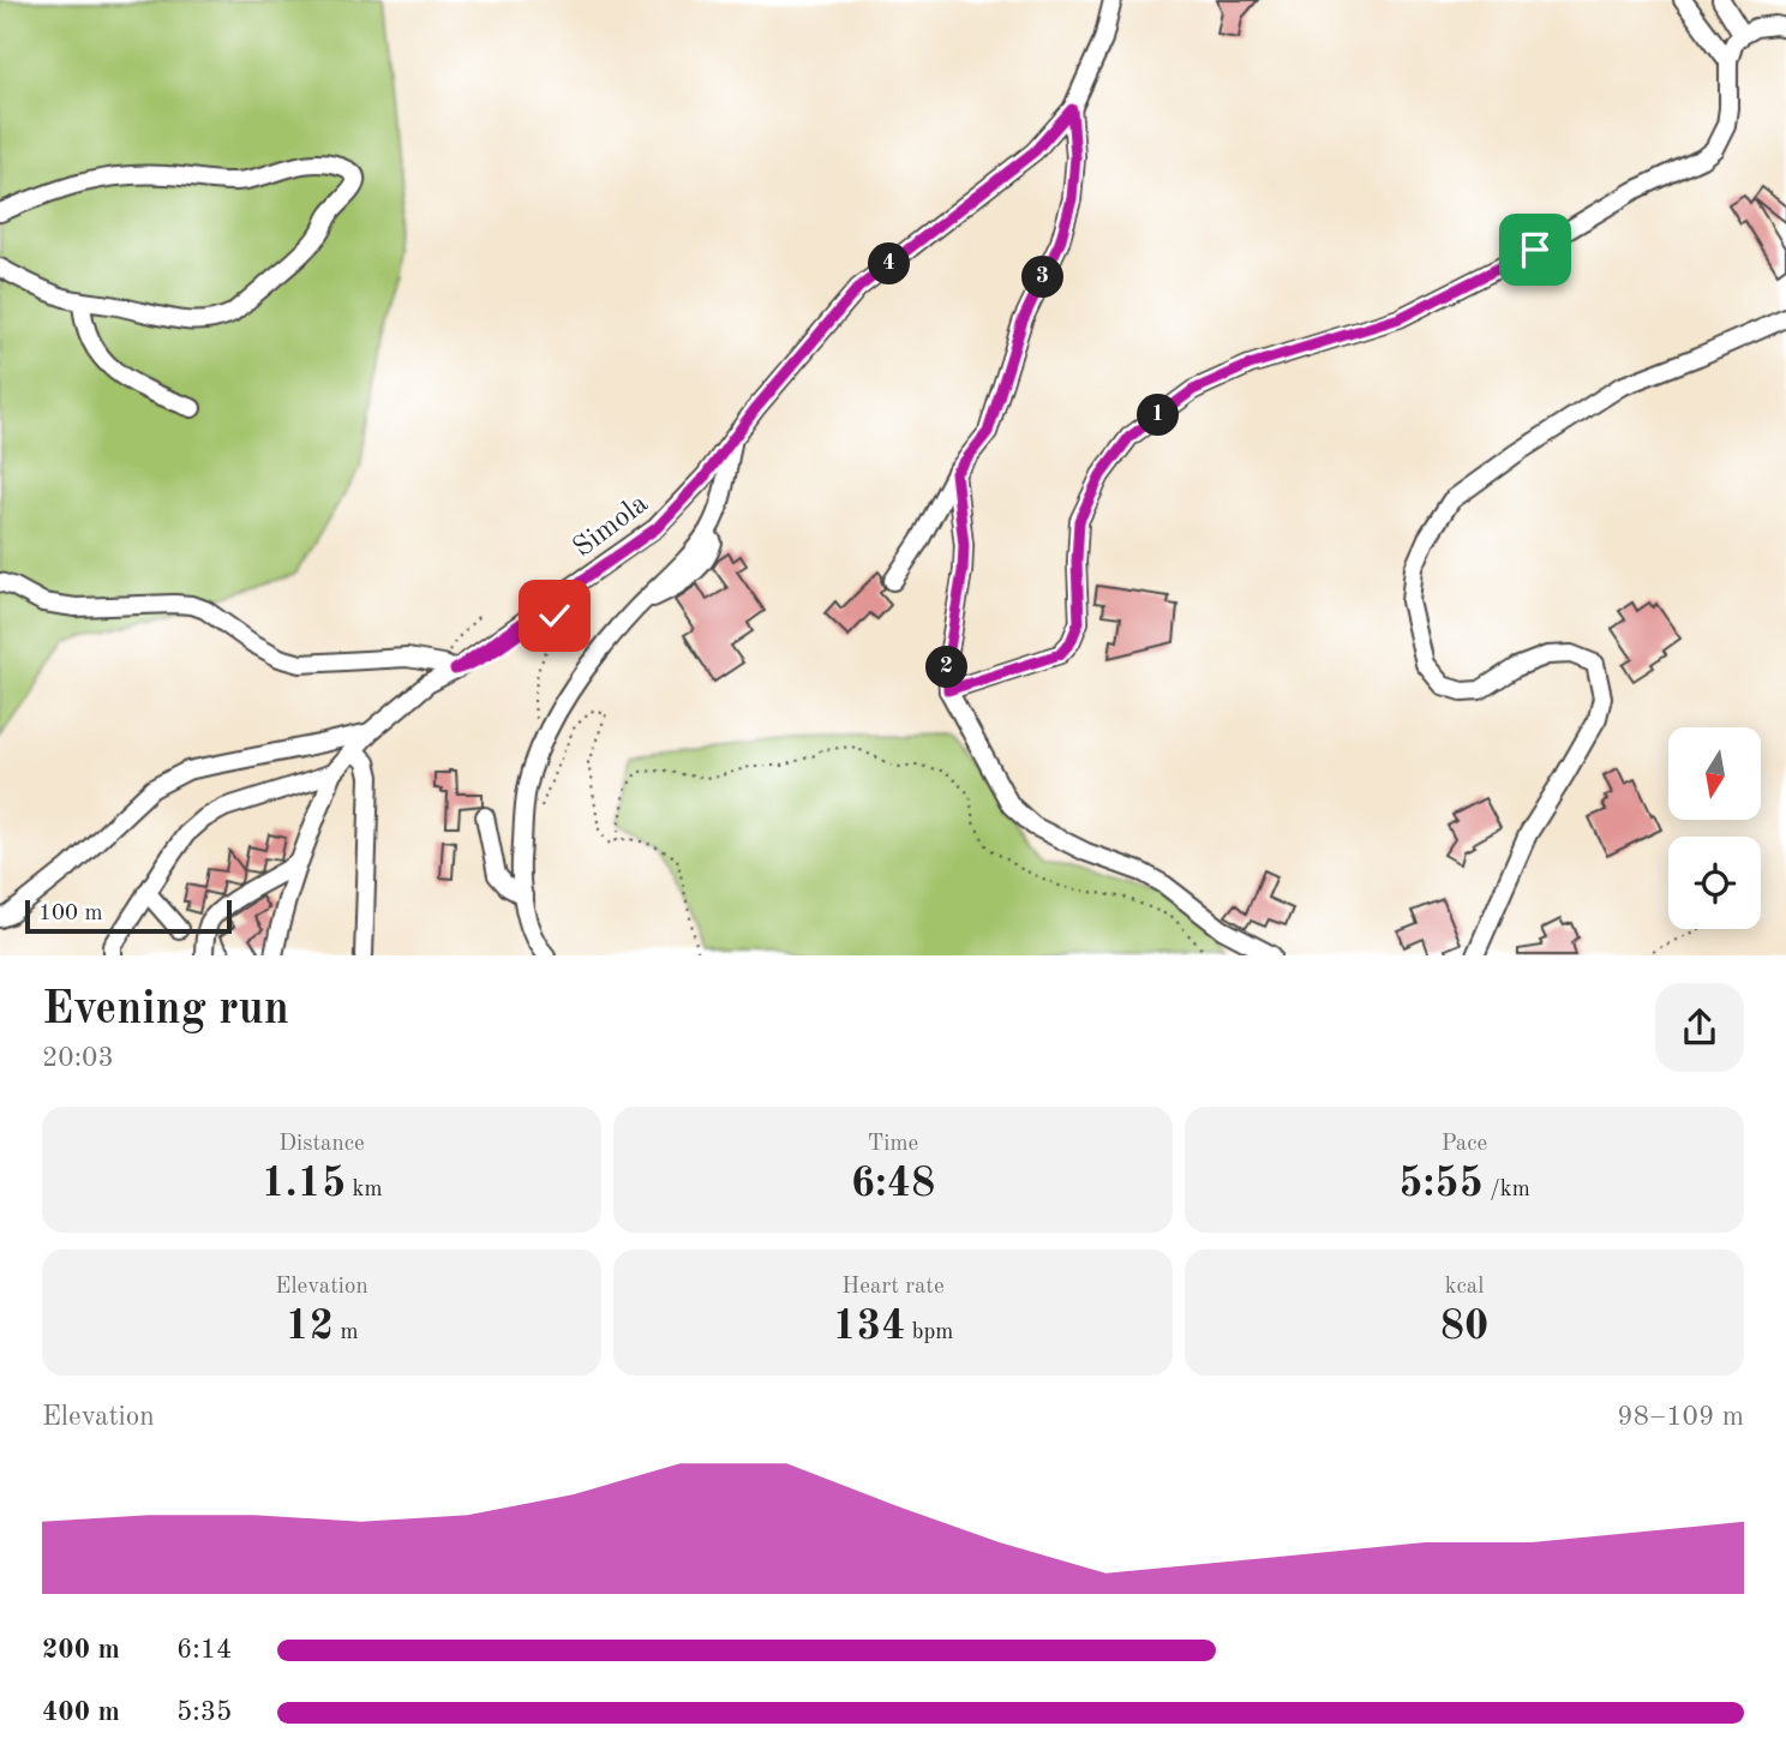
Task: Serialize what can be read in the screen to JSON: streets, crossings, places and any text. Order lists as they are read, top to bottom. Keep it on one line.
{"streets":{"street":["Simola"]},"scale_bar":"100 m","north":"bottom","page":{"pins":["4","3","1","2"],"scale":"100 m","heading":["Evening run","20:03"],"stats":[["Distance","1.15 km"],["Time","6:48"],["Pace","5:55 /km"],["Elevation","12 m"],["Heart rate","134 bpm"],["kcal","80"]],"chart":["Elevation","98–109 m"],"list":[{"name":"200 m","note":"6:14"},{"name":"400 m","note":"5:35"}]}}
